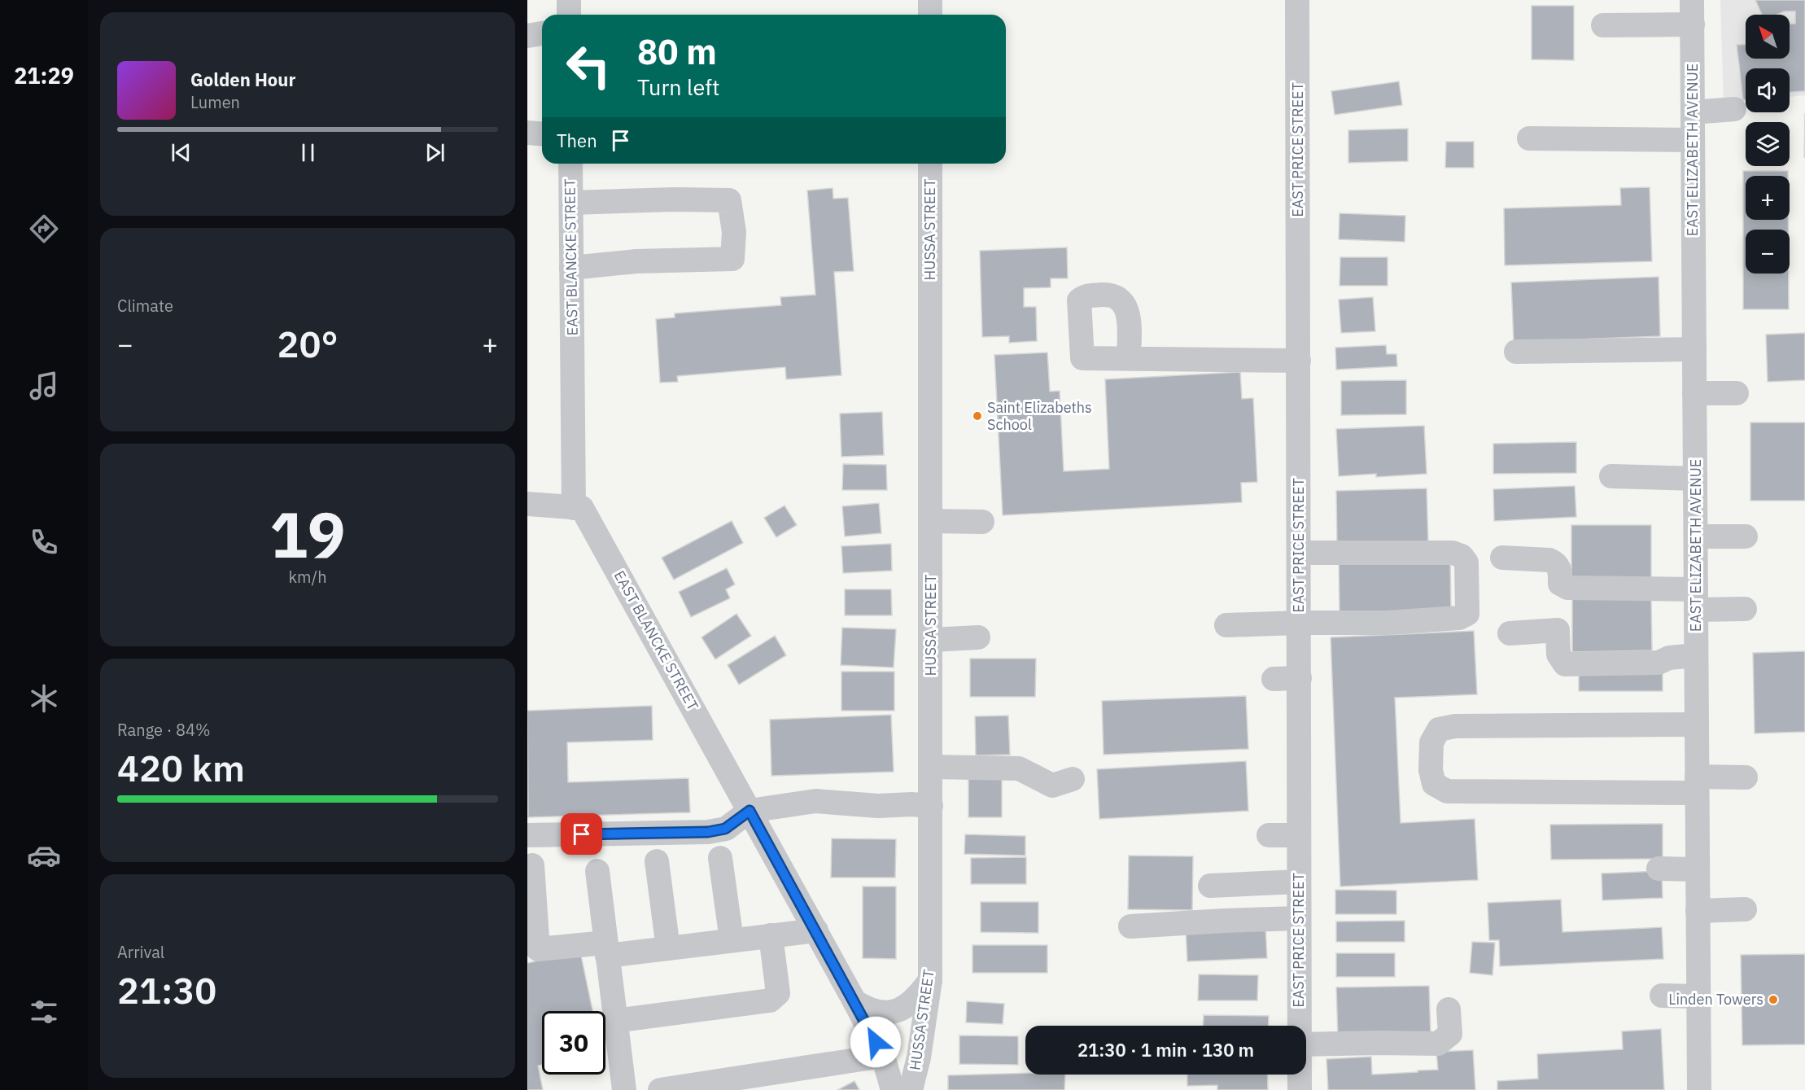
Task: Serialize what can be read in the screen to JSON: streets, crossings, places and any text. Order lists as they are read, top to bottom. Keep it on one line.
{"streets":{"street":["EAST PRICE STREET","EAST ELIZABETH AVENUE","HUSSA STREET","EAST BLANCKE STREET"]},"places":["Saint Elizabeths School","Linden Towers"],"north":"top left","page":{"tabs":"21:29","map_buttons":["+","−"],"turn":["80 m","Turn left"],"song":["Golden Hour","Lumen"],"then":"Then","tile":["Climate",["19","km/h"],["Range · 84%","420 km"],["Arrival","21:30"]],"heat":["−","20°","+"],"limit":"30","trip":"21:30 · 1 min · 130 m"}}
